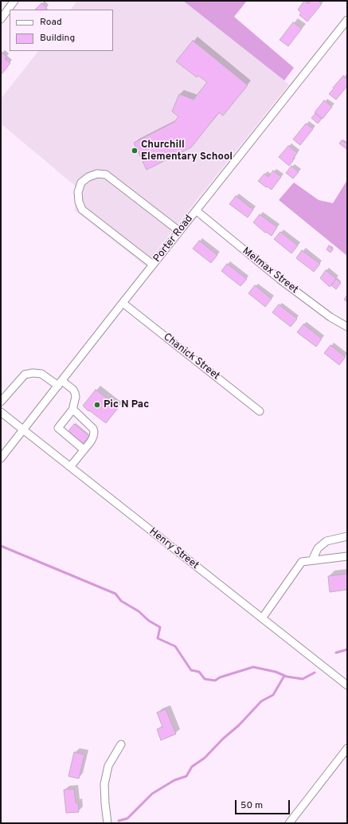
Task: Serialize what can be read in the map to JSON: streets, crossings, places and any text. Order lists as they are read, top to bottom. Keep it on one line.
{"streets":{"street":["Porter Road","Melmax Street","Chanick Street","Henry Street"]},"crossings":[["Porter Road","Melmax Street"],["Porter Road","Chanick Street"],["Porter Road","Henry Street"]],"places":["Churchill Elementary School","Pic N Pac"],"legend":["Road","Building"],"scale_bar":"50 m"}
